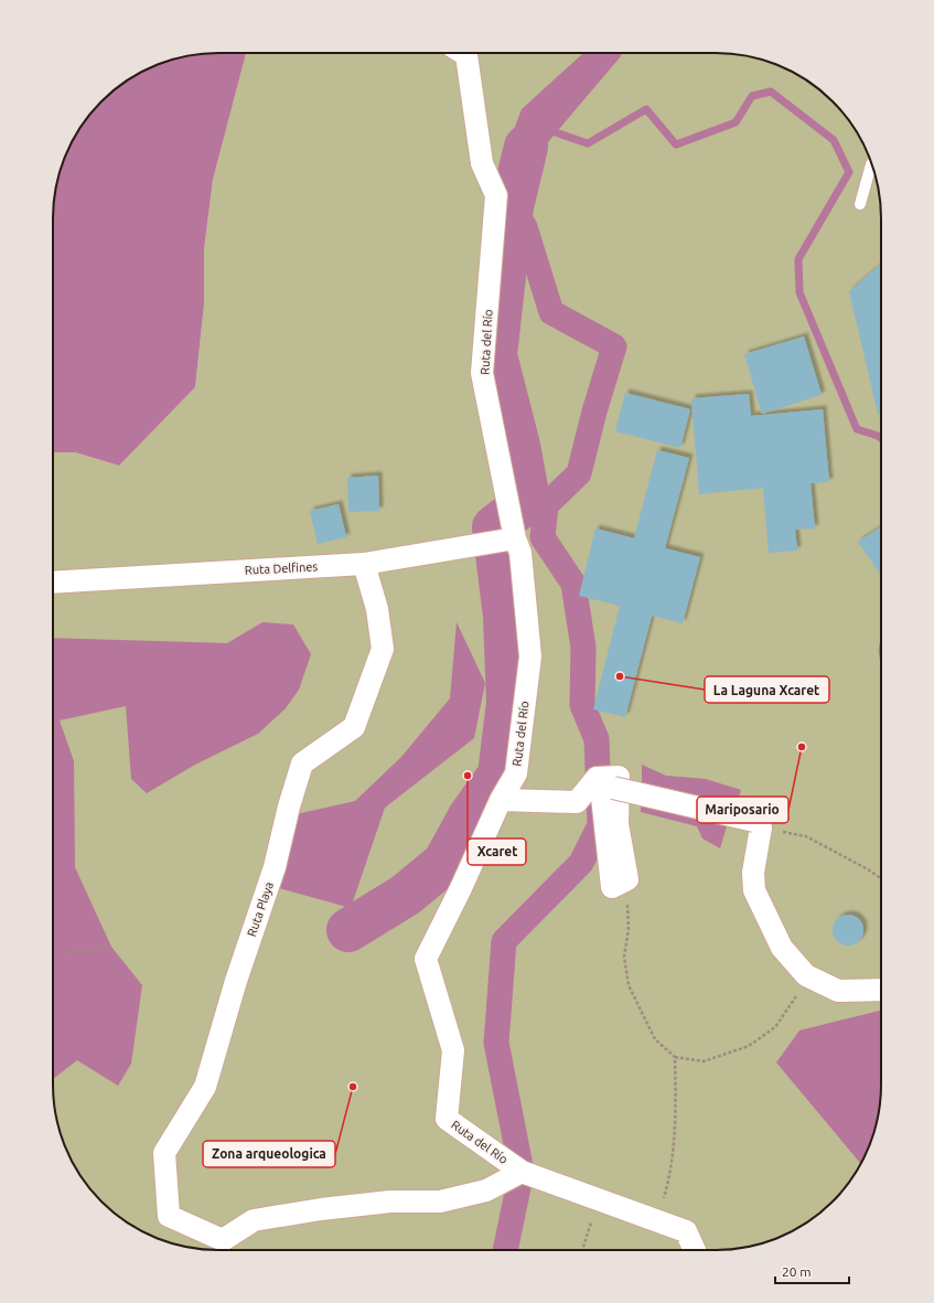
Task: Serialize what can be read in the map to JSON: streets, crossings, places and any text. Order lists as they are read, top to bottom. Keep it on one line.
{"streets":{"street":["Ruta del Río","Ruta Delfines","Ruta Playa"]},"crossings":[["Ruta del Río","Ruta Delfines"],["Ruta del Río","Ruta Playa"],["Ruta Delfines","Ruta Playa"]],"places":["La Laguna Xcaret","Mariposario","Xcaret","Zona arqueologica"],"scale_bar":"20 m"}
